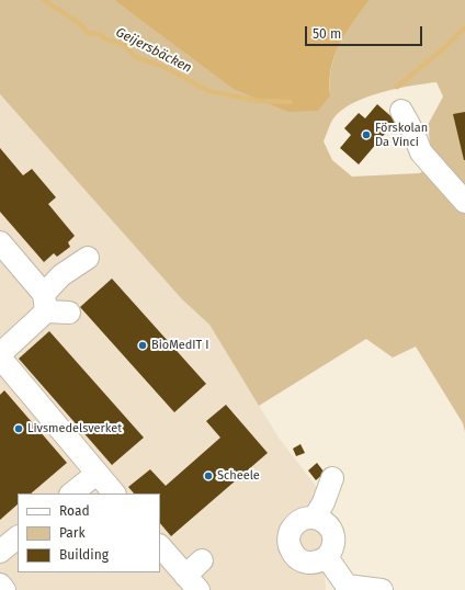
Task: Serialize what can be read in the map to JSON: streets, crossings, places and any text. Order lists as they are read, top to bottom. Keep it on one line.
{"water":["Geijersbäcken"],"places":["Förskolan Da Vinci","BioMedIT I","Livsmedelsverket","Scheele"],"legend":["Road","Park","Building"],"scale_bar":"50 m"}
